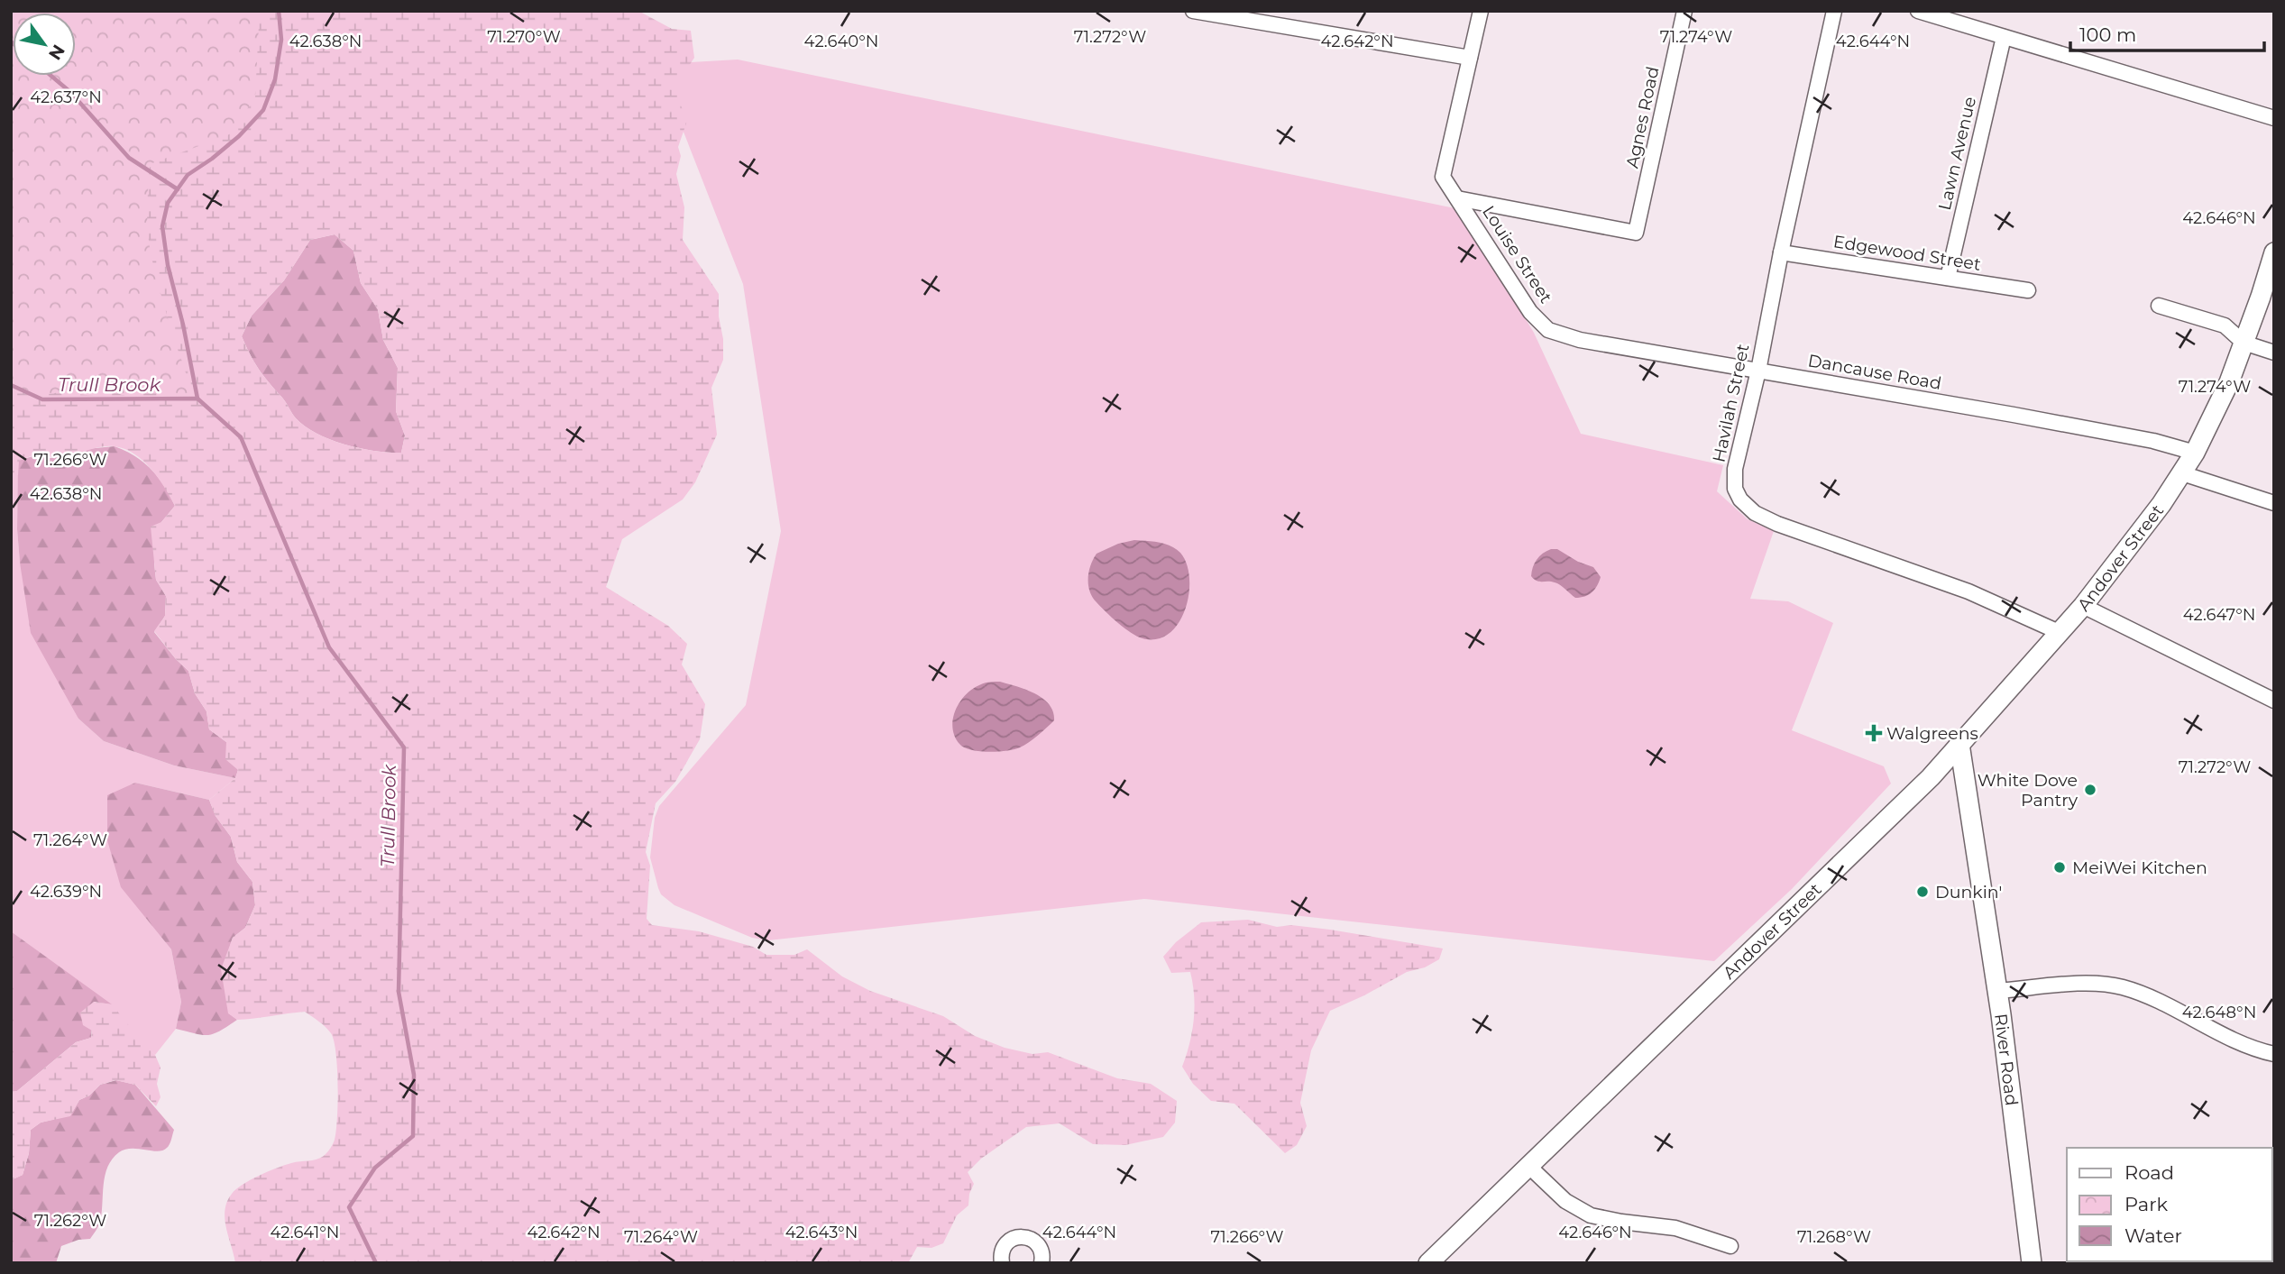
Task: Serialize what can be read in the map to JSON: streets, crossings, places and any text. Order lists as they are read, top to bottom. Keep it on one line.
{"streets":{"main road":["Andover Street","River Road"],"street":["Agnes Road","Lawn Avenue","Edgewood Street","Louise Street","Dancause Road","Havilah Street"]},"crossings":[["Agnes Road","Louise Street"],["Lawn Avenue","Edgewood Street"],["Edgewood Street","Havilah Street"],["Louise Street","Dancause Road"],["Dancause Road","Havilah Street"],["Dancause Road","Andover Street"],["Havilah Street","Andover Street"],["Andover Street","River Road"]],"water":["Trull Brook"],"places":{"health":["Walgreens"],"other":["White Dove Pantry","MeiWei Kitchen","Dunkin'"]},"legend":["Road","Park","Water"],"scale_bar":"100 m","north":"bottom right","coordinates":["71.270°W","71.272°W","71.274°W","42.640°N","42.642°N","42.638°N","42.644°N","42.637°N","42.646°N","71.266°W","42.647°N","71.264°W","42.639°N","42.648°N","71.262°W","42.641°N","42.643°N","71.268°W"]}
